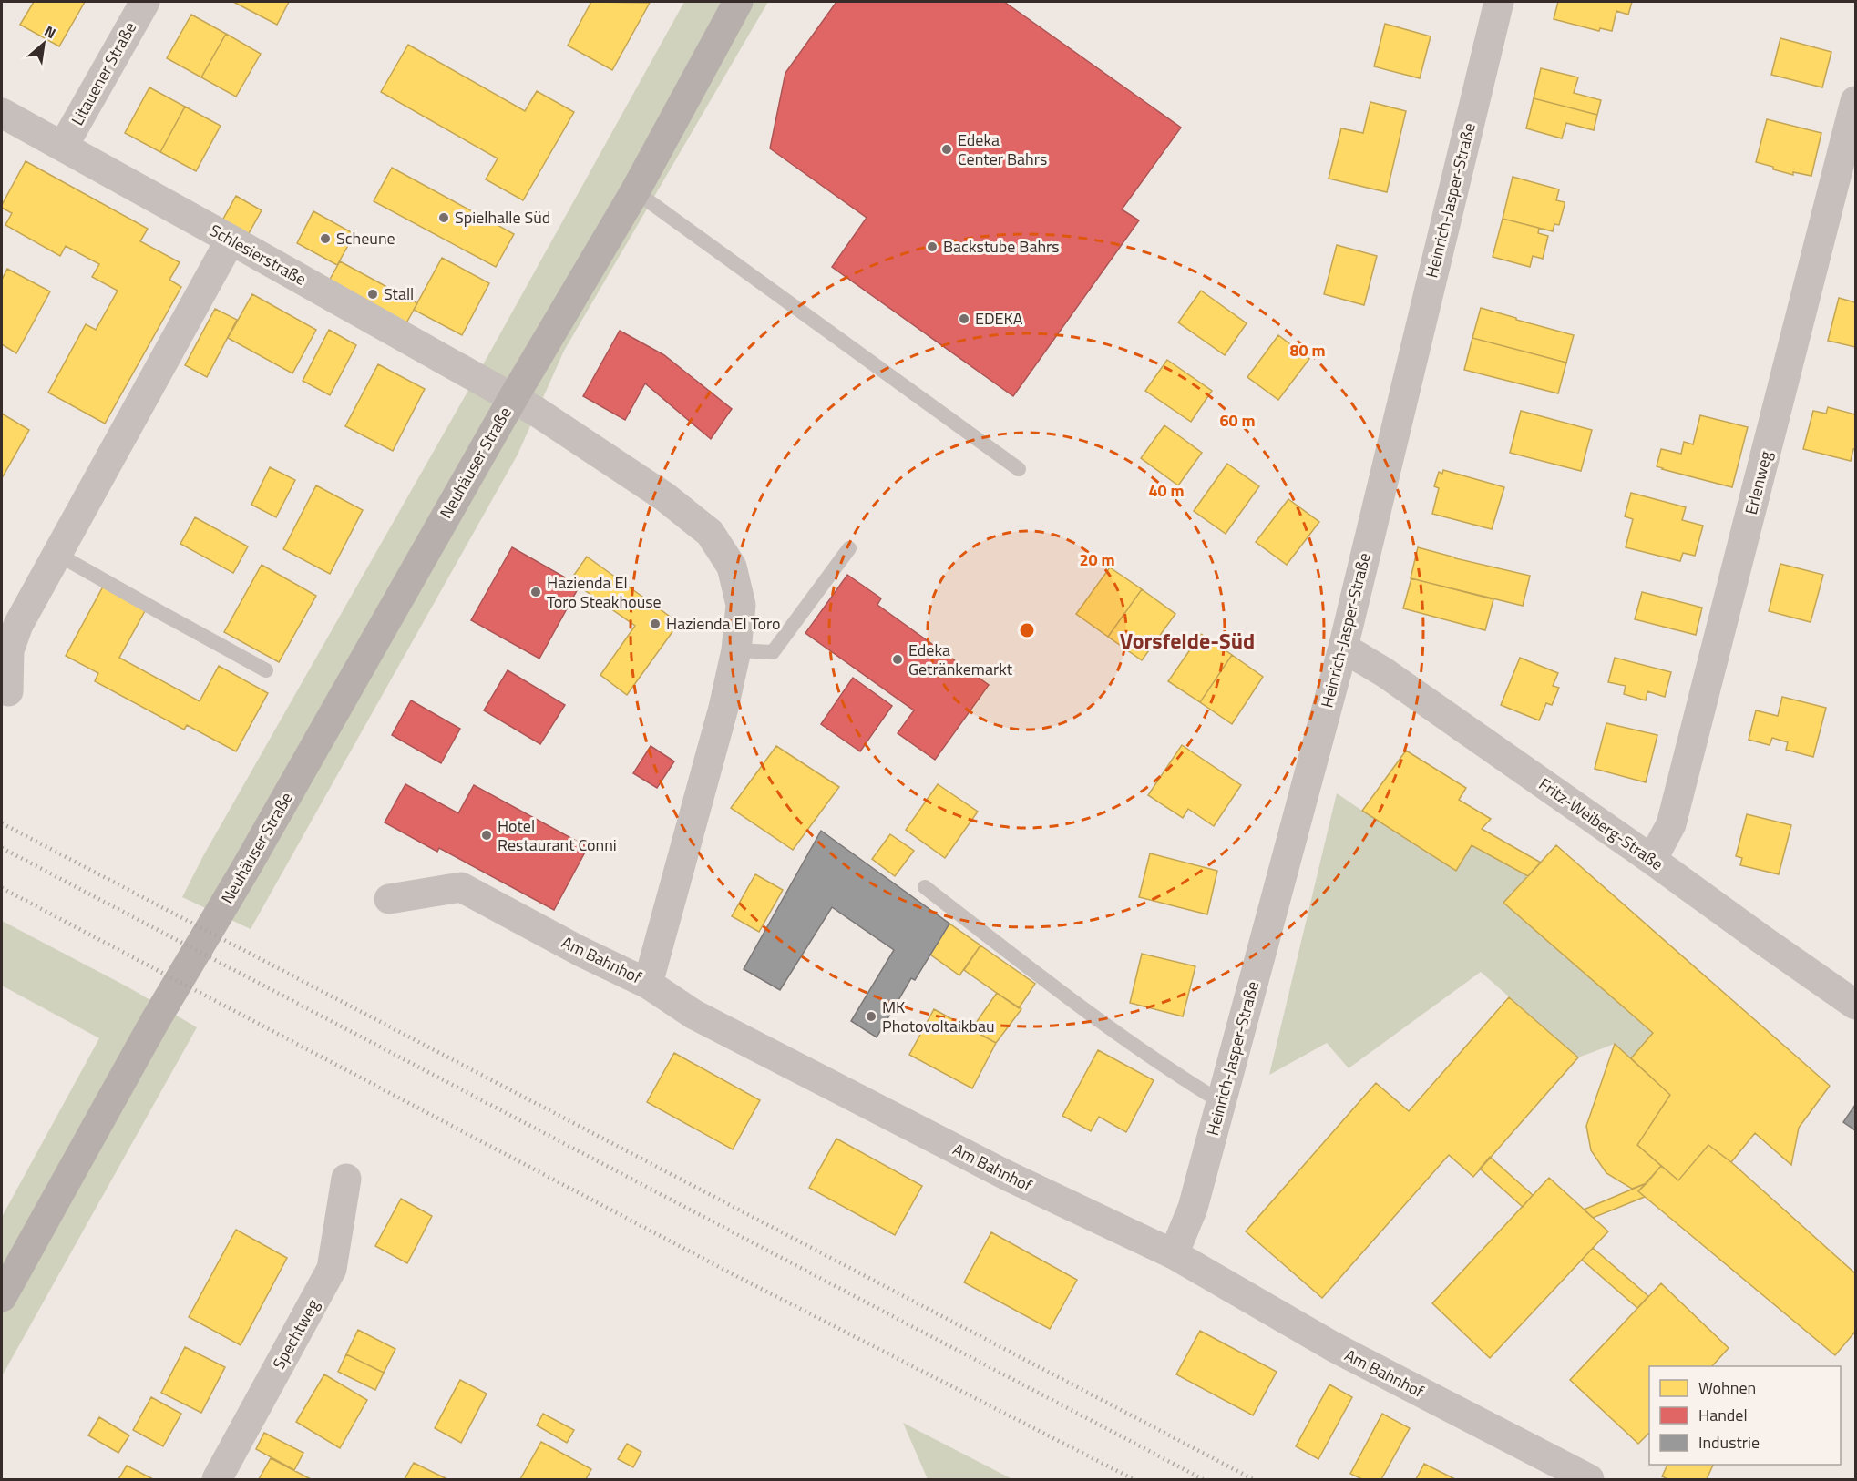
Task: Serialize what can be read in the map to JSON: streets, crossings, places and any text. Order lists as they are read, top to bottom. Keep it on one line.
{"streets":{"main road":["Neuhäuser Straße"],"street":["Litauener Straße","Heinrich-Jasper-Straße","Schlesierstraße","Erlenweg","Fritz-Weiberg-Straße","Am Bahnhof","Spechtweg"]},"crossings":[["Litauener Straße","Schlesierstraße"],["Heinrich-Jasper-Straße","Fritz-Weiberg-Straße"],["Heinrich-Jasper-Straße","Am Bahnhof"],["Schlesierstraße","Neuhäuser Straße"],["Neuhäuser Straße","Am Bahnhof"],["Erlenweg","Fritz-Weiberg-Straße"]],"districts":["Vorsfelde-Süd"],"places":["Edeka Center Bahrs","Spielhalle Süd","Scheune","Backstube Bahrs","Stall","EDEKA","Hazienda El Toro Steakhouse","Hazienda El Toro","Edeka Getränkemarkt","Hotel Restaurant Conni","MK Photovoltaikbau"],"legend":["Wohnen","Handel","Industrie"],"north":"top right","rings":["80 m","60 m","40 m","20 m"]}
